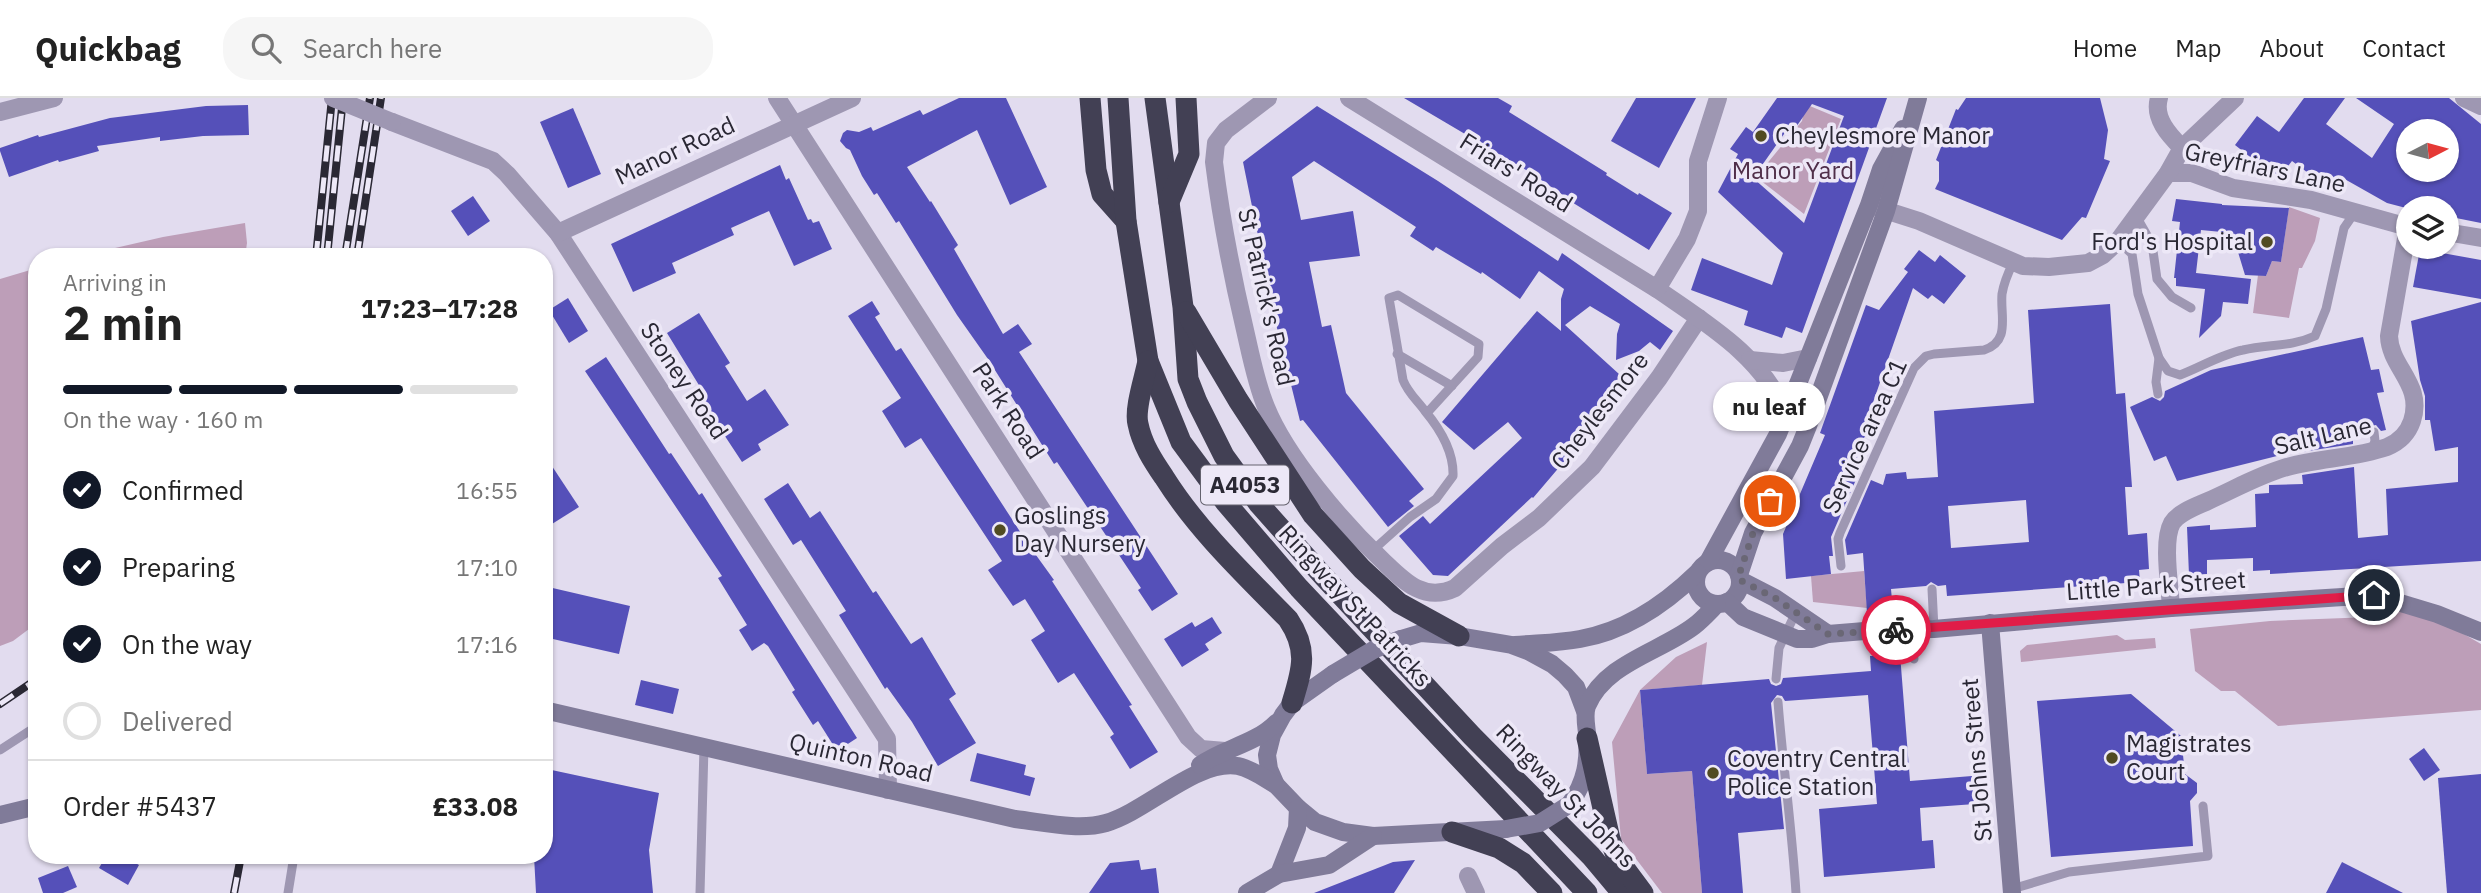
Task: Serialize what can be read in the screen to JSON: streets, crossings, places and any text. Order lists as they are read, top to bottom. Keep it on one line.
{"streets":{"highway":["A4053","Ringway St Patricks","Ringway St Johns"],"street":["Manor Road","Greyfriars Lane","Friars' Road","St Patrick's Road","Stoney Road","Park Road","Cheylesmore","Salt Lane","Little Park Street","Quinton Road","St Johns Street"],"lane":["Service area C1"]},"crossings":[["Manor Road","Stoney Road"],["Manor Road","Park Road"],["Greyfriars Lane","Service area C1"],["Friars' Road","Cheylesmore"],["St Patrick's Road","Cheylesmore"],["Stoney Road","Quinton Road"],["Park Road","Quinton Road"],["Salt Lane","Little Park Street"],["Little Park Street","St Johns Street"],["Ringway St Patricks","Ringway St Johns"]],"parks":["Manor Yard"],"places":["Cheylesmore Manor","Ford's Hospital","nu leaf","Goslings Day Nursery","Magistrates Court","Coventry Central Police Station"],"north":"right","page":{"header":"Quickbag","search":"Search here","nav":["Home","Map","About","Contact"],"heading":["2 min","Arriving in","17:23–17:28"],"panel":["Order #5437","£33.08"],"bar":"On the way · 160 m","bubble":"nu leaf","list":[["Confirmed","16:55"],["Preparing","17:10"],["On the way","17:16"],"Delivered"]}}
